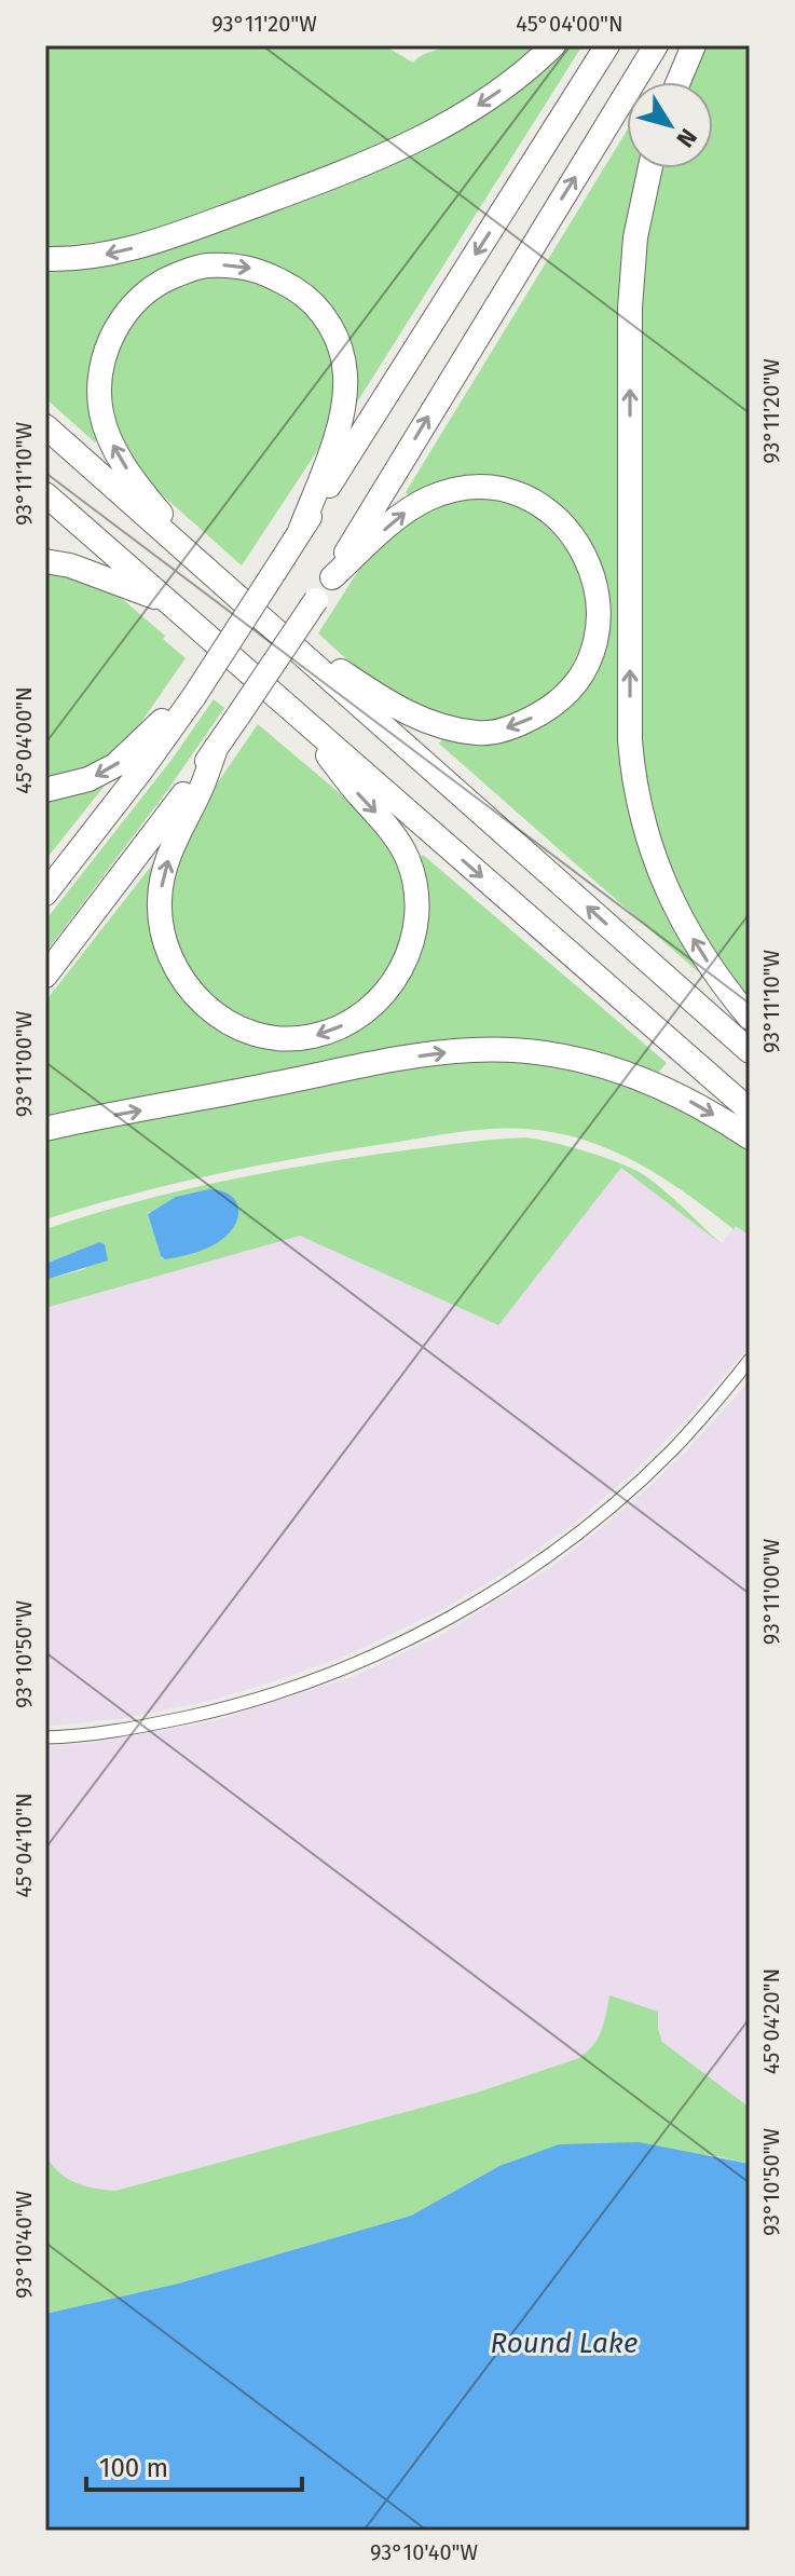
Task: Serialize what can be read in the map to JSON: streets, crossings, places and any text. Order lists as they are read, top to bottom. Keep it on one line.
{"water":["Round Lake"],"scale_bar":"100 m","north":"bottom right","coordinates":["93°11'20\"W","45°04'00\"N","93°11'10\"W","93°11'00\"W","93°10'50\"W","45°04'10\"N","45°04'20\"N","93°10'40\"W"]}
